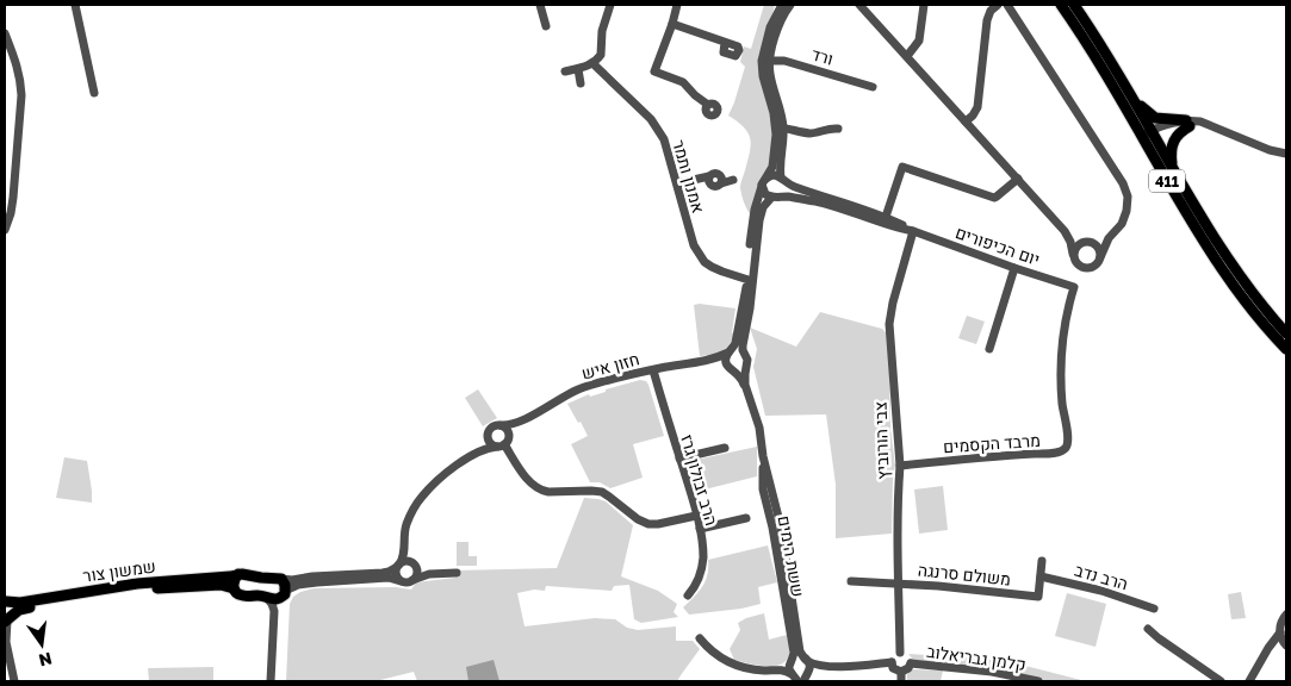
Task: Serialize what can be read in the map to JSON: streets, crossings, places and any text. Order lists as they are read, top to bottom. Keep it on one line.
{"streets":{"main road":["411","שמשון צור"],"street":["ורד","אמנון ותמר","יום הכיפורים","חזון איש","צבי הורוביץ","מרבד הקסמים","הרב זבולון גרז","ששת הימים","משולם סרנגה","הרב נדב","קלמן גבריאלוב"]},"crossings":[["יום הכיפורים","צבי הורוביץ"],["יום הכיפורים","מרבד הקסמים"],["חזון איש","הרב זבולון גרז"],["חזון איש","ששת הימים"],["צבי הורוביץ","מרבד הקסמים"],["צבי הורוביץ","משולם סרנגה"],["צבי הורוביץ","קלמן גבריאלוב"],["משולם סרנגה","הרב נדב"]],"north":"bottom"}
